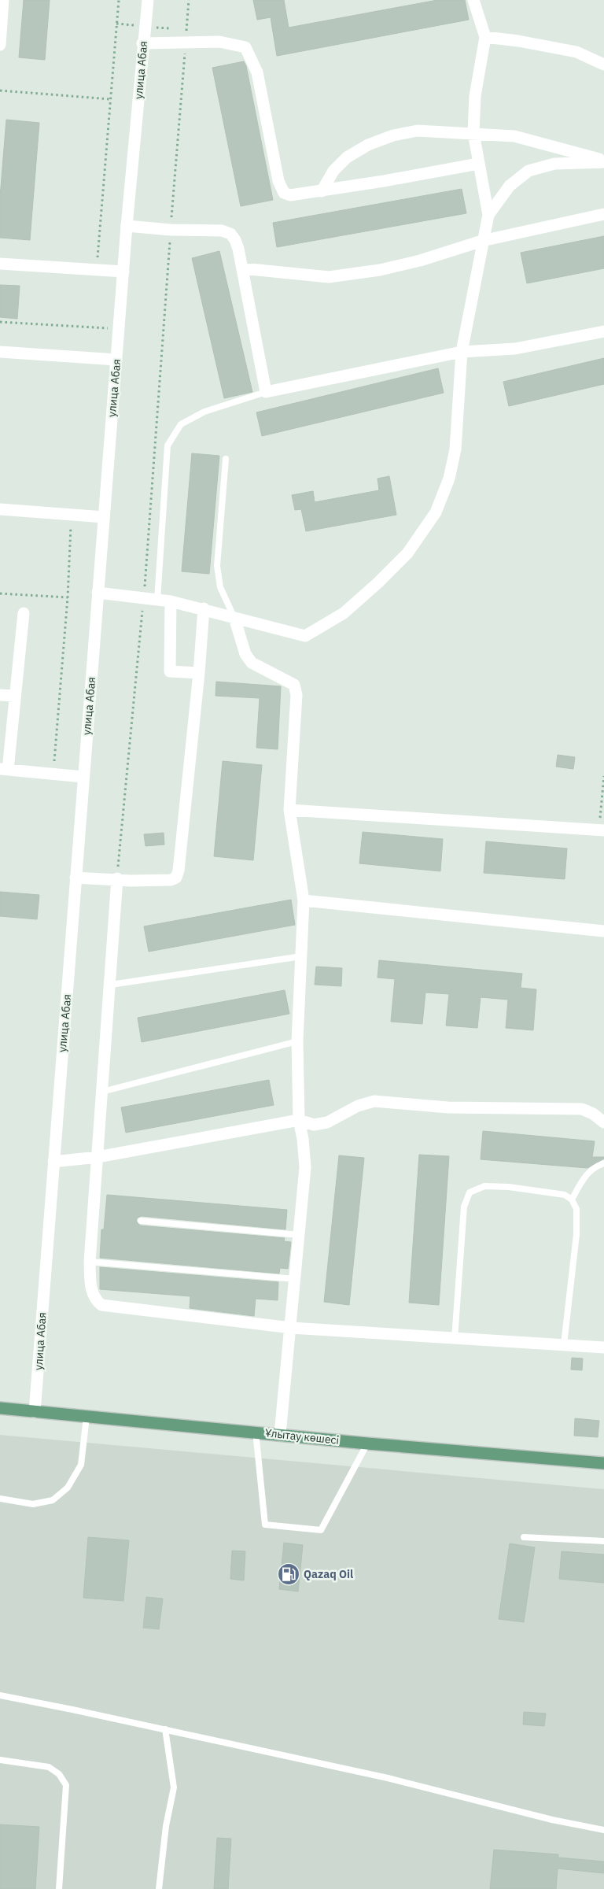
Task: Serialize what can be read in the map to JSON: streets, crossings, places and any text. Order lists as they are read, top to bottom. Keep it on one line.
{"streets":{"main road":["Ұлытау көшесі"],"street":["улица Абая"]},"crossings":[["улица Абая","Ұлытау көшесі"]],"places":{"fuel station":["Qazaq Oil"]}}
